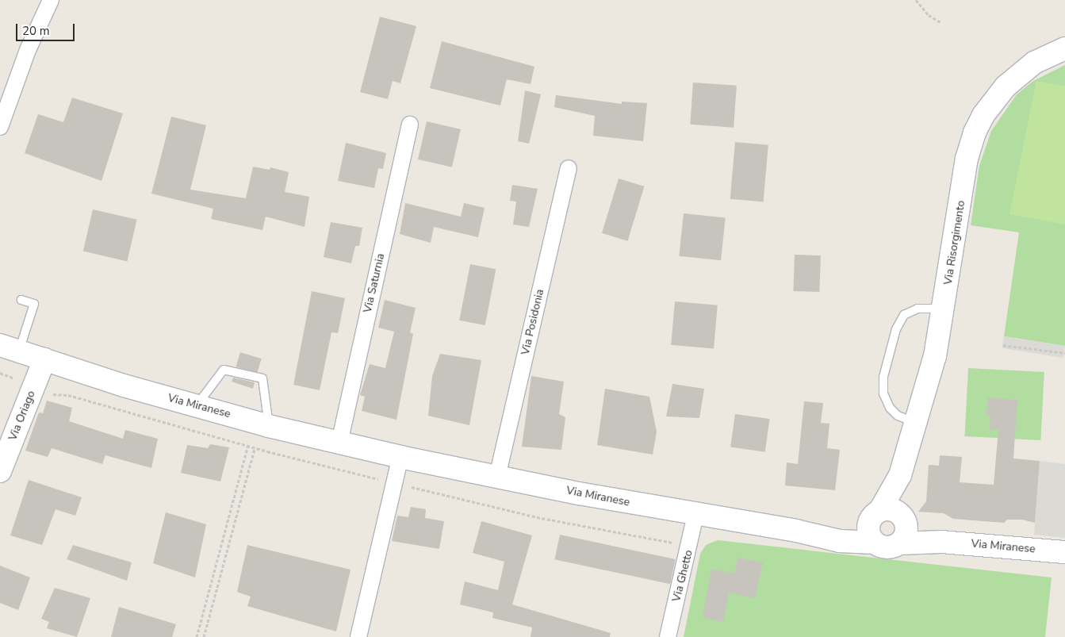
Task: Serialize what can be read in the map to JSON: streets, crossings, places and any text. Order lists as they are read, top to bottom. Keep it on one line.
{"streets":{"street":["Via Risorgimento","Via Saturnia","Via Posidonia","Via Miranese","Via Oriago","Via Ghetto"]},"crossings":[["Via Risorgimento","Via Miranese"],["Via Saturnia","Via Miranese"],["Via Posidonia","Via Miranese"],["Via Miranese","Via Oriago"],["Via Miranese","Via Ghetto"]],"scale_bar":"20 m"}
